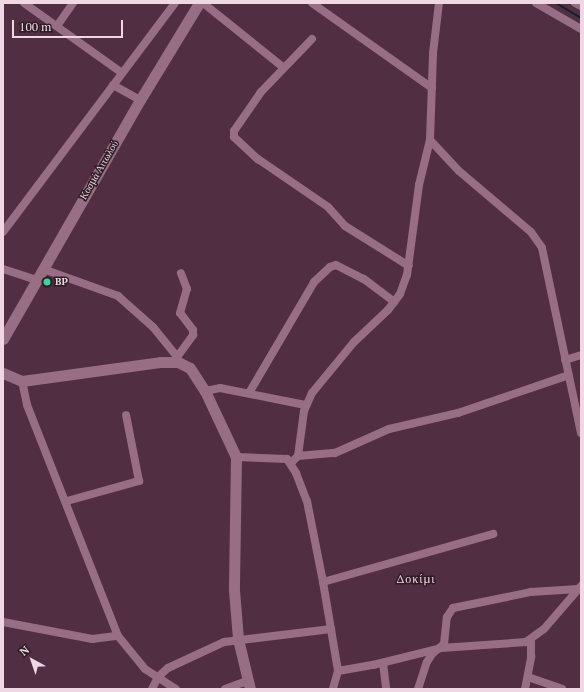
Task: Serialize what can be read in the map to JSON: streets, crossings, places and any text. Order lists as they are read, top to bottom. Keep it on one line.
{"streets":{"street":["Κοσμά Αιτωλού"]},"districts":["Δοκίμι"],"places":["BP"],"scale_bar":"100 m","north":"top left"}
